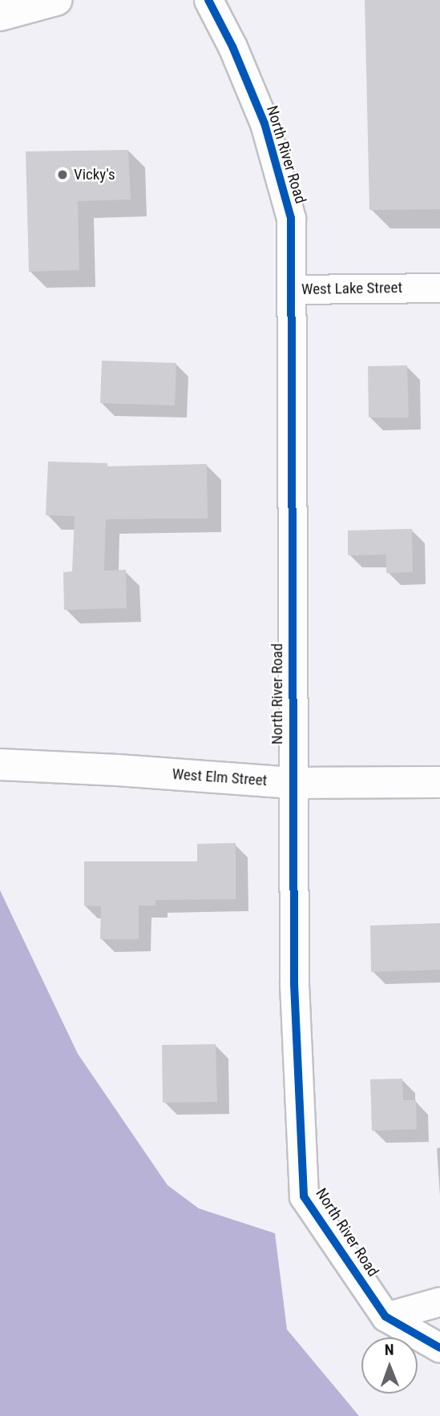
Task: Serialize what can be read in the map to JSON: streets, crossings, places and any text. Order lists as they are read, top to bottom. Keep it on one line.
{"streets":{"main road":["West Elm Street"],"street":["North River Road","West Lake Street"]},"crossings":[["North River Road","West Lake Street"],["North River Road","West Elm Street"]],"places":["Vicky's"],"north":"top"}
